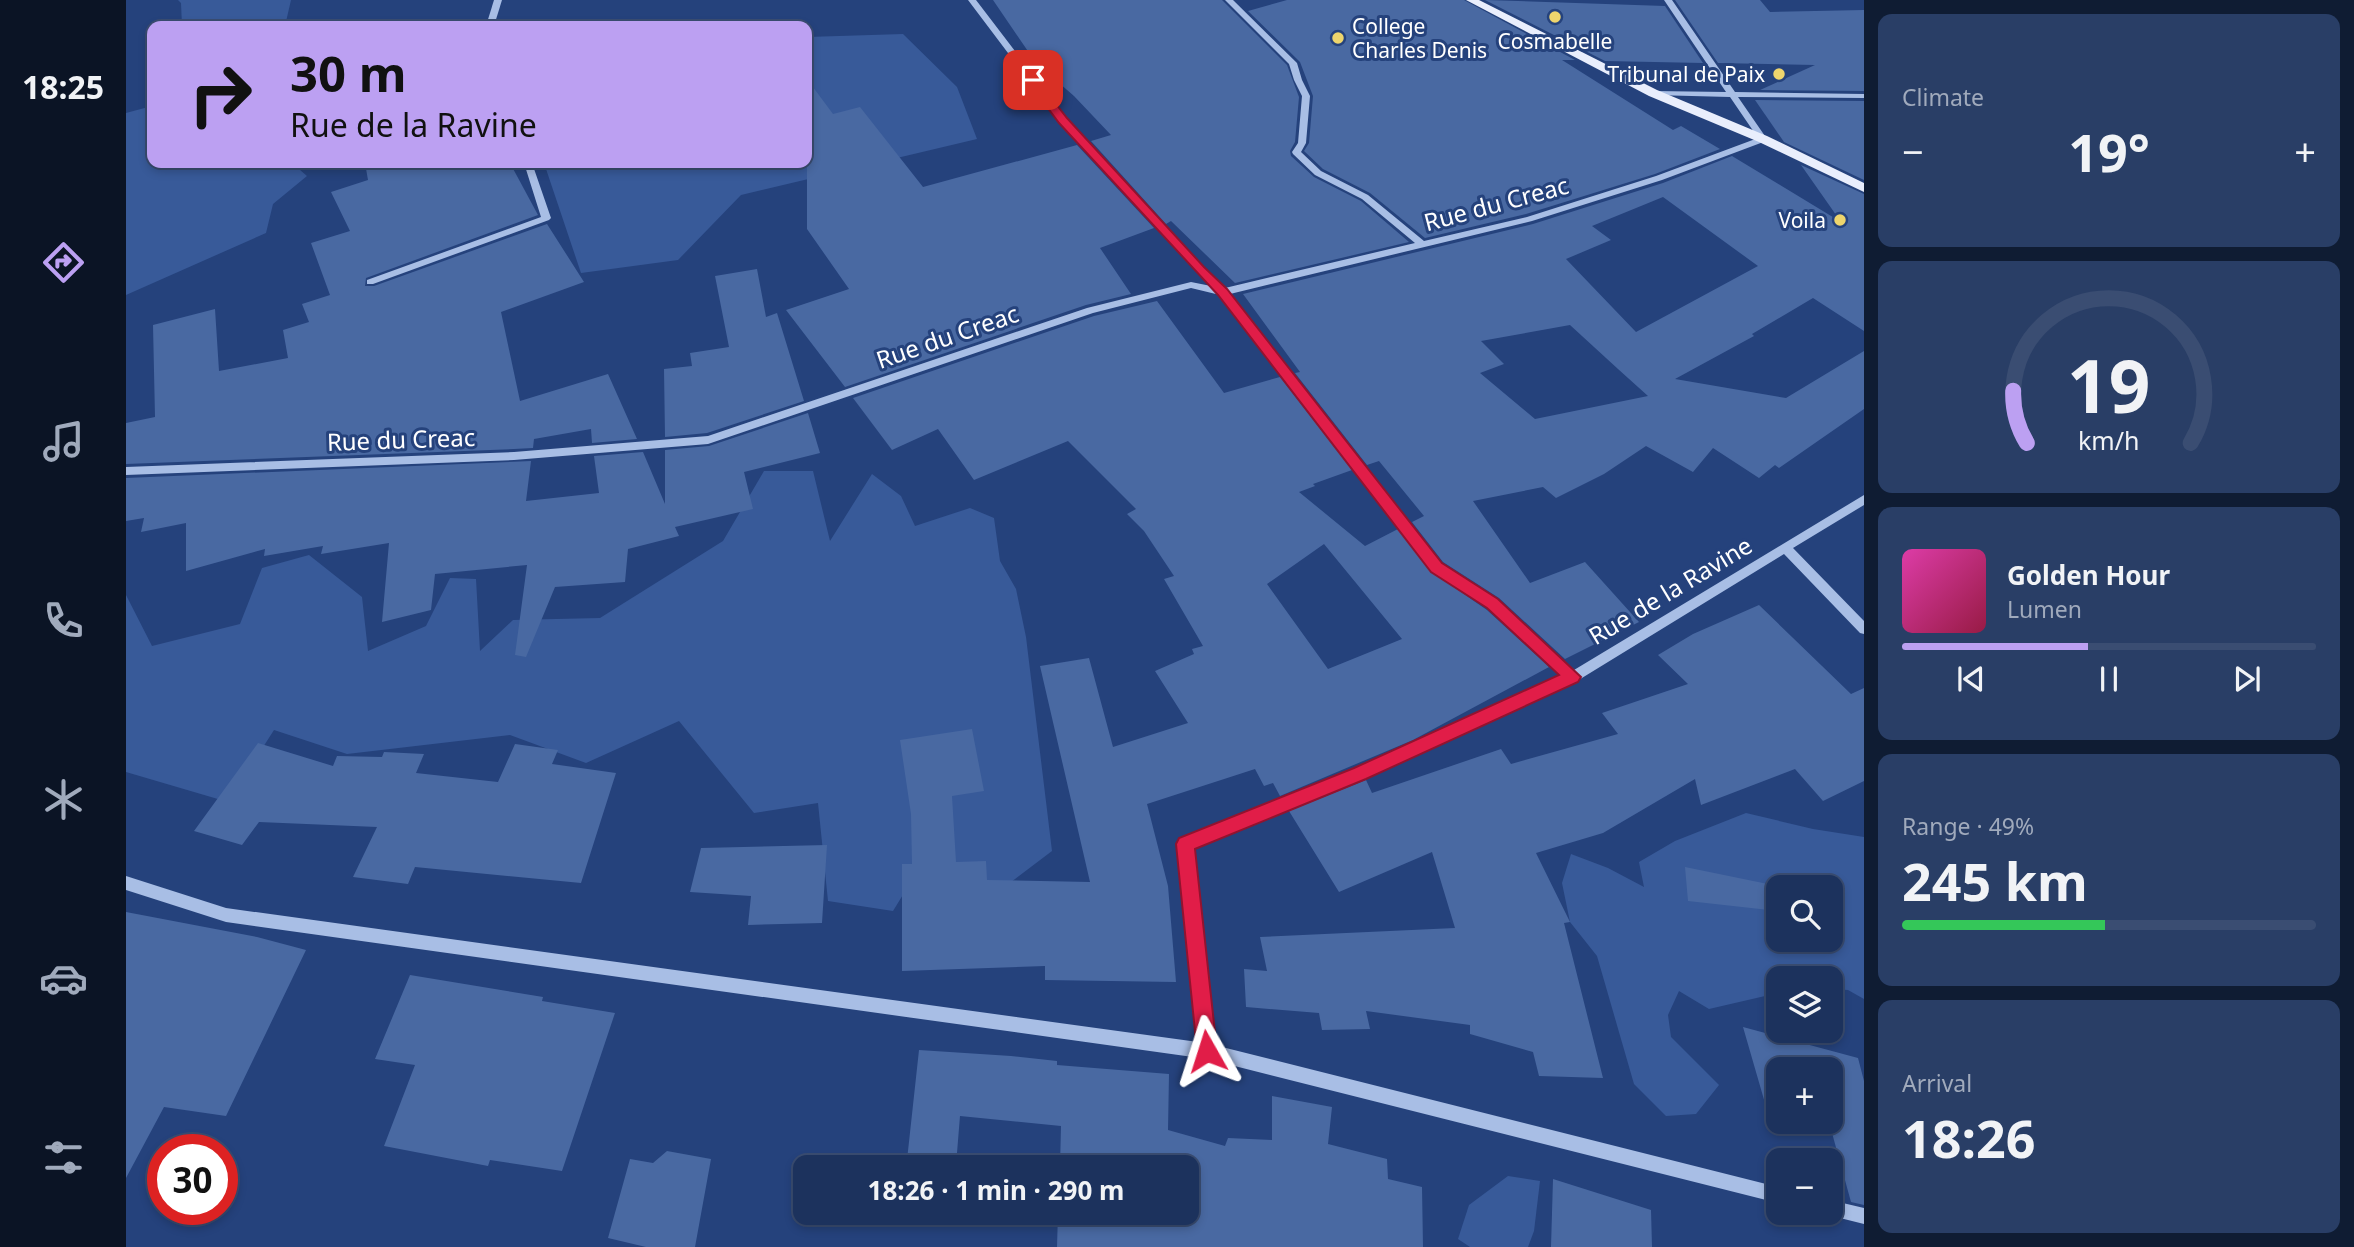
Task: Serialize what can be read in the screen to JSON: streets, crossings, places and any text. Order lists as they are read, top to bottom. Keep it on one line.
{"streets":{"street":["Rue du Creac","Rue de la Ravine"]},"places":["Cosmabelle","College Charles Denis","Tribunal de Paix","Voila"],"page":{"tabs":"18:25","tile":["Climate",["Range · 49%","245 km"],["Arrival","18:26"]],"turn":["30 m","Rue de la Ravine"],"heat":["−","19°","+"],"song":["Golden Hour","Lumen"],"map_buttons":["+","−"],"limit":"30","trip":"18:26 · 1 min · 290 m","gauge":["19","km/h"]}}
